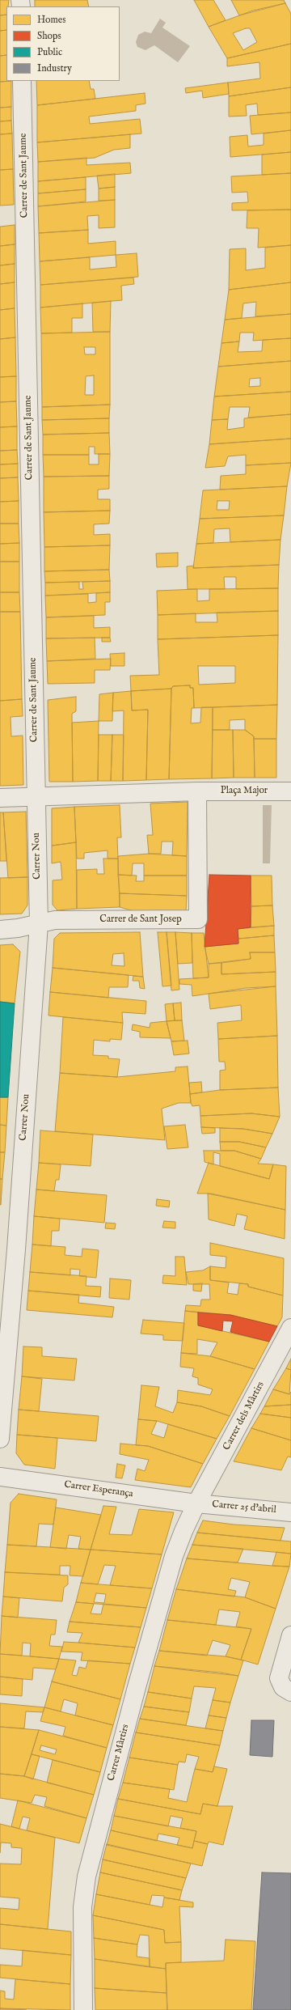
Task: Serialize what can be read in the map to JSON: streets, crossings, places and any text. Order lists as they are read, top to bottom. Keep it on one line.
{"streets":{"street":["Carrer de Sant Jaume","Plaça Major","Carrer Nou","Carrer de Sant Josep","Carrer dels Màrtirs","Carrer Esperança","Carrer 25 d'abril","Carrer Màrtirs"]},"crossings":[["Carrer de Sant Jaume","Plaça Major"],["Carrer de Sant Jaume","Carrer Nou"],["Plaça Major","Carrer Nou"],["Plaça Major","Carrer de Sant Josep"],["Carrer Nou","Carrer de Sant Josep"],["Carrer dels Màrtirs","Carrer Esperança"],["Carrer dels Màrtirs","Carrer 25 d'abril"],["Carrer dels Màrtirs","Carrer Màrtirs"],["Carrer Esperança","Carrer 25 d'abril"],["Carrer Esperança","Carrer Màrtirs"],["Carrer 25 d'abril","Carrer Màrtirs"]],"legend":["Homes","Shops","Public","Industry"]}
